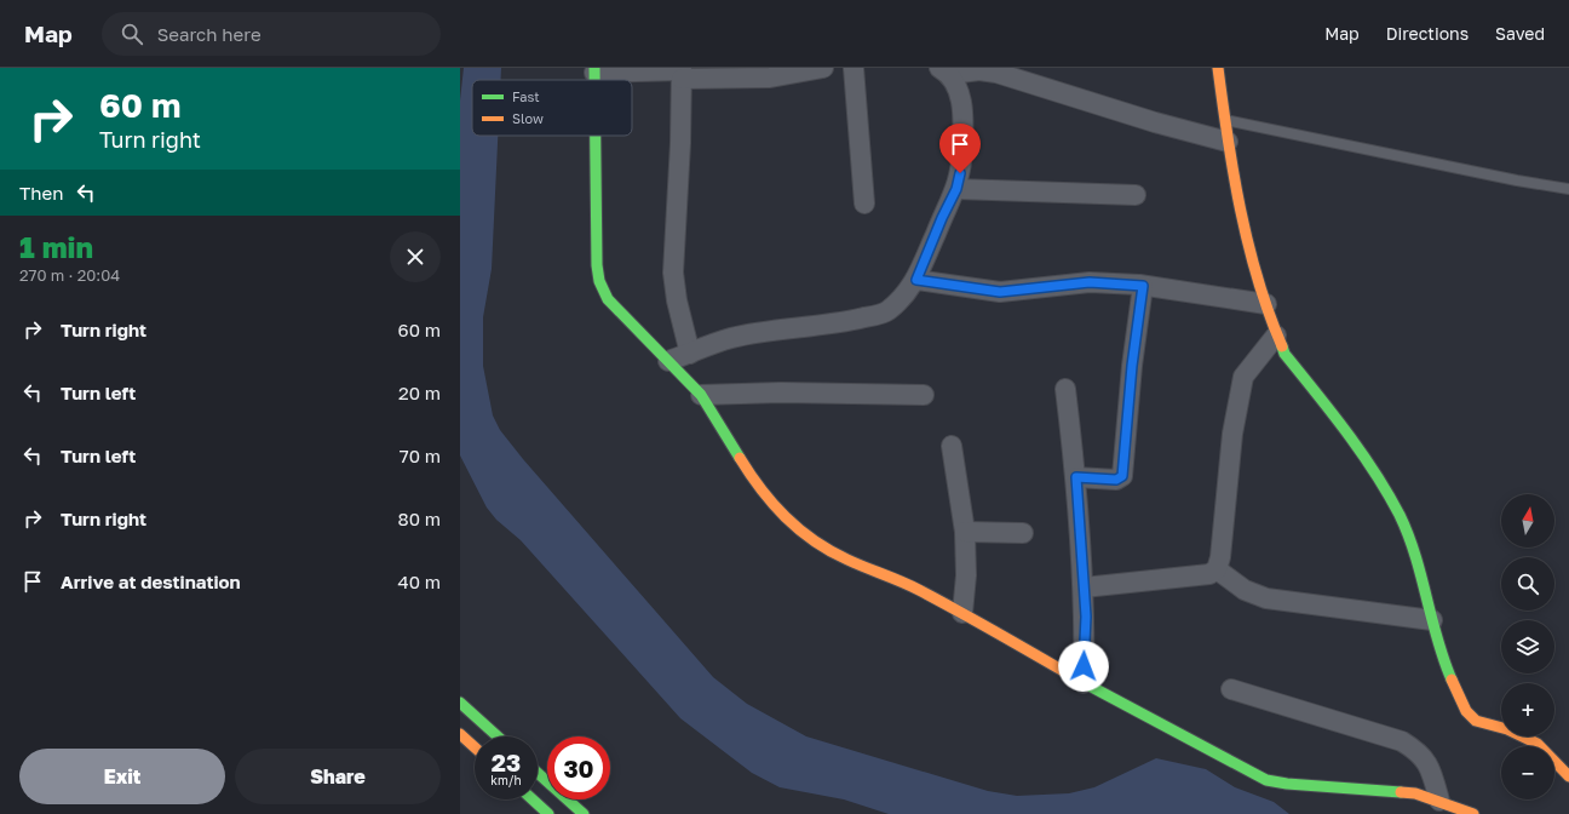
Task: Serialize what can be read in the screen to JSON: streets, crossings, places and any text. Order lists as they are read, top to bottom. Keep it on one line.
{"legend":["Fast","Slow"],"north":"top","page":{"header":"Map","search":"Search here","nav":["Map","Directions","Saved"],"turn":["60 m","Turn right"],"then":"Then","heading":["1 min","270 m · 20:04"],"list":[{"name":"Turn right","value":"60 m"},{"name":"Turn left","value":"20 m"},{"name":"Turn left","value":"70 m"},{"name":"Turn right","value":"80 m"},{"name":"Arrive at destination","value":"40 m"}],"map_buttons":["+","−"],"speed":"23 km/h","limit":"30","buttons":["Exit","Share"]}}
